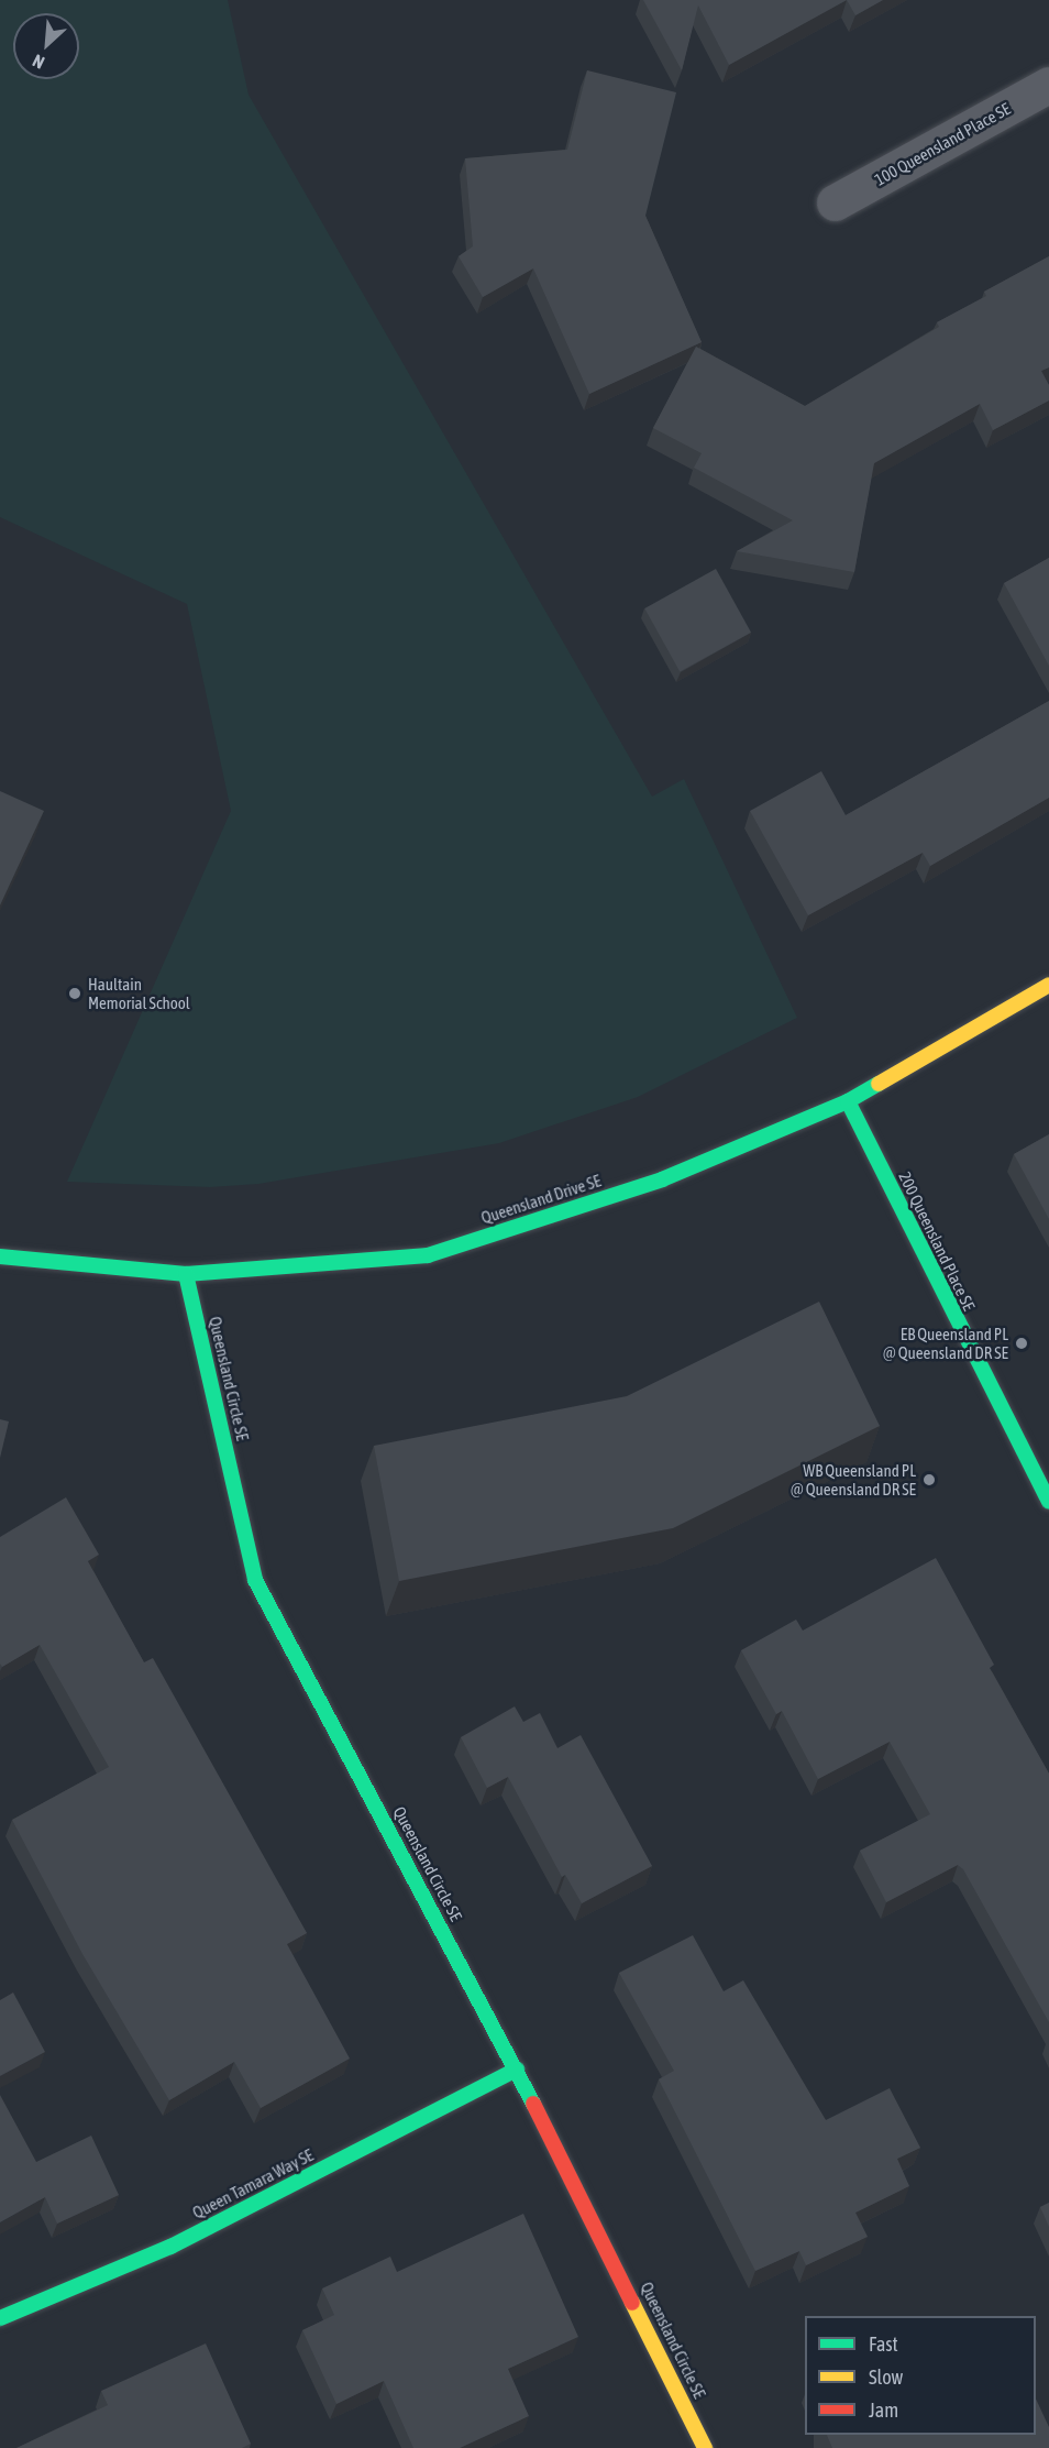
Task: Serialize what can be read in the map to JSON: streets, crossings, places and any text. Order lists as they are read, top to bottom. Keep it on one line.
{"streets":{"street":["100 Queensland Place SE","Queensland Drive SE","200 Queensland Place SE","Queensland Circle SE","Queen Tamara Way SE"]},"crossings":[["Queensland Drive SE","200 Queensland Place SE"],["Queensland Drive SE","Queensland Circle SE"],["Queensland Circle SE","Queen Tamara Way SE"]],"places":["Haultain Memorial School","EB Queensland PL @ Queensland DR SE","WB Queensland PL @ Queensland DR SE"],"legend":["Fast","Slow","Jam"],"north":"bottom left"}
